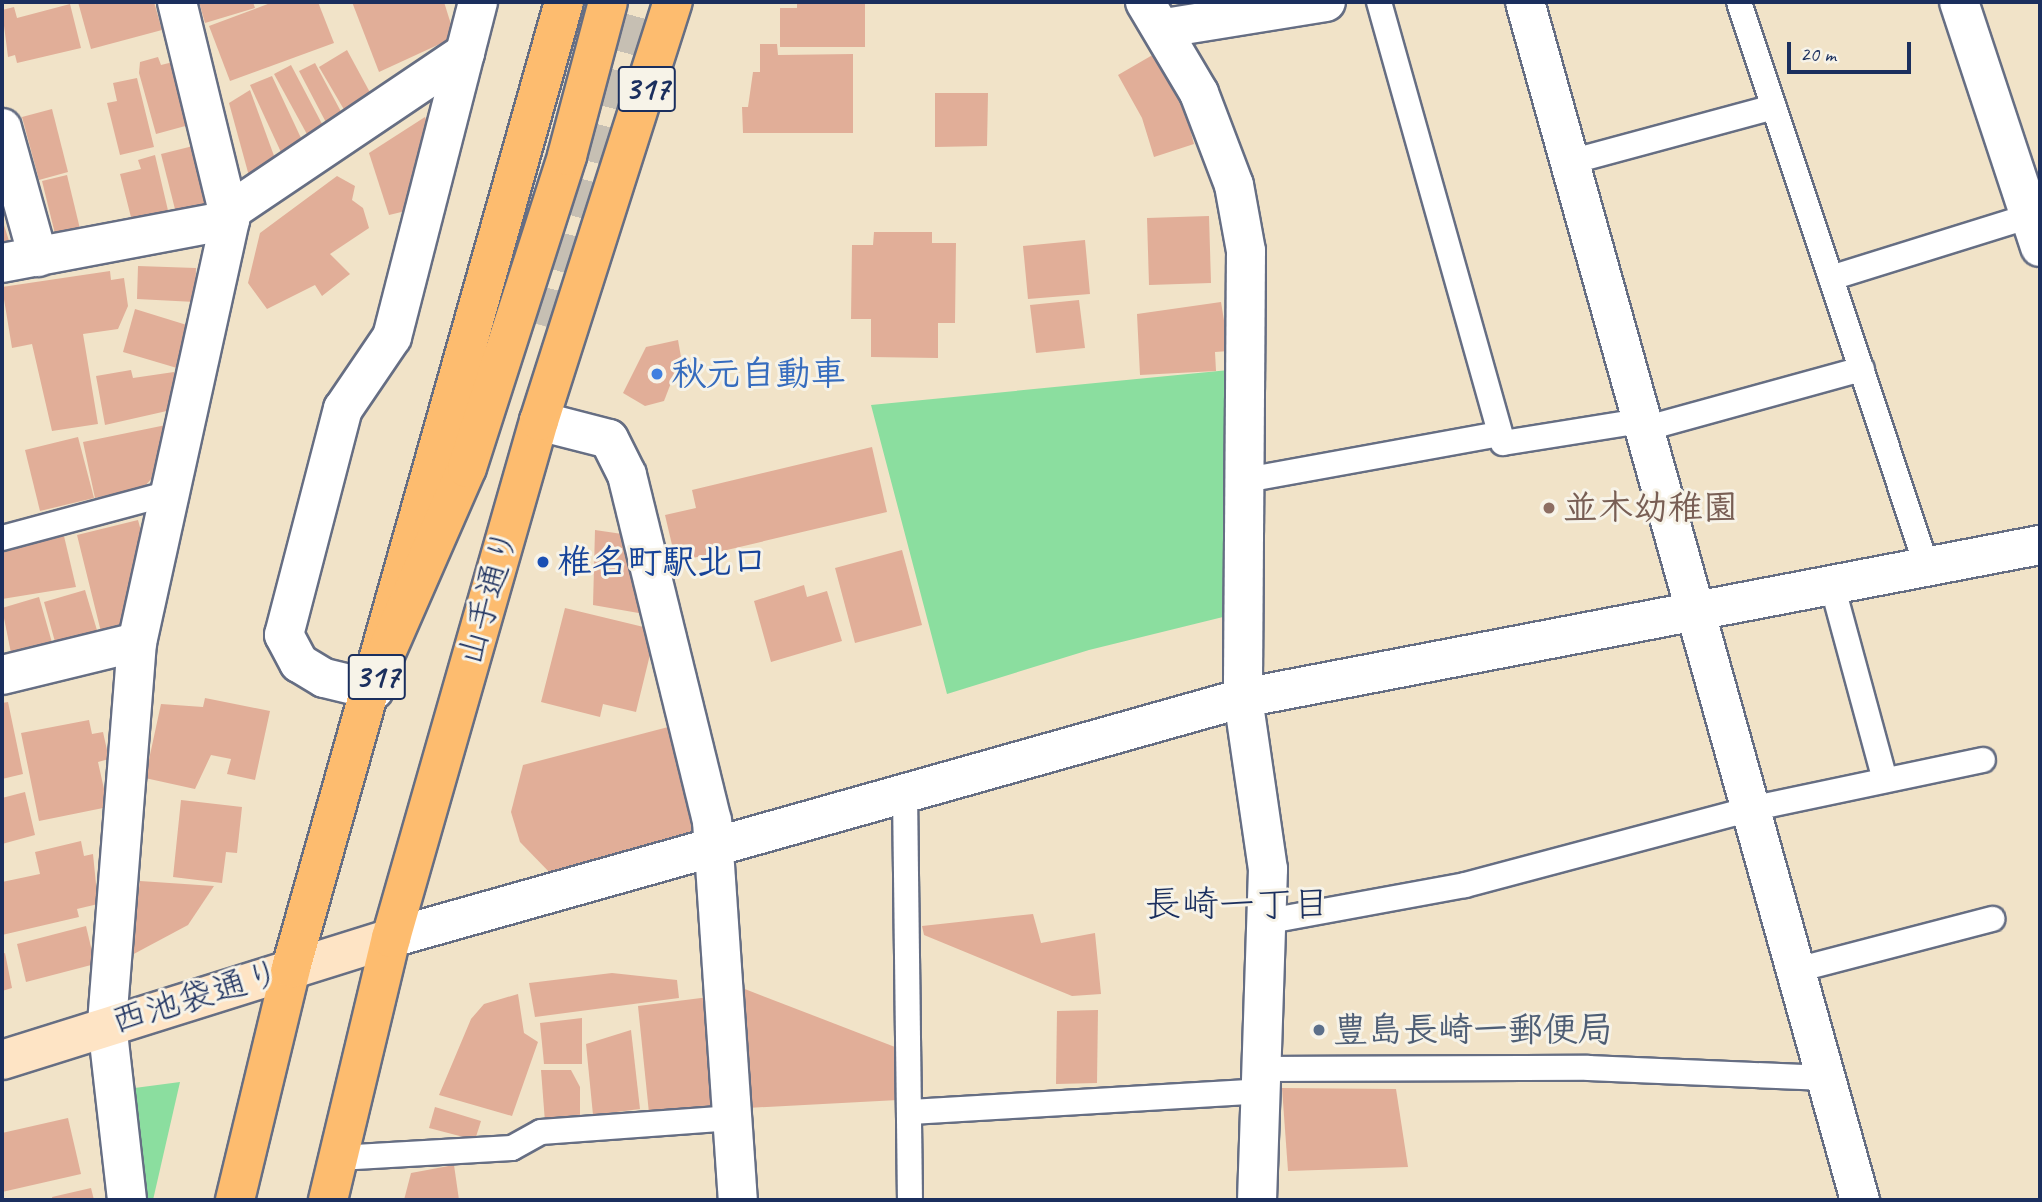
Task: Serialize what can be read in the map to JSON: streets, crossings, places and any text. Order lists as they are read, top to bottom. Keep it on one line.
{"streets":{"main road":["317","山手通り","西池袋通り"]},"crossings":[["317","西池袋通り"],["山手通り","西池袋通り"]],"districts":["長崎一丁目"],"places":["秋元自動車","並木幼稚園","椎名町駅北口","豊島長崎一郵便局"],"scale_bar":"20 m"}
